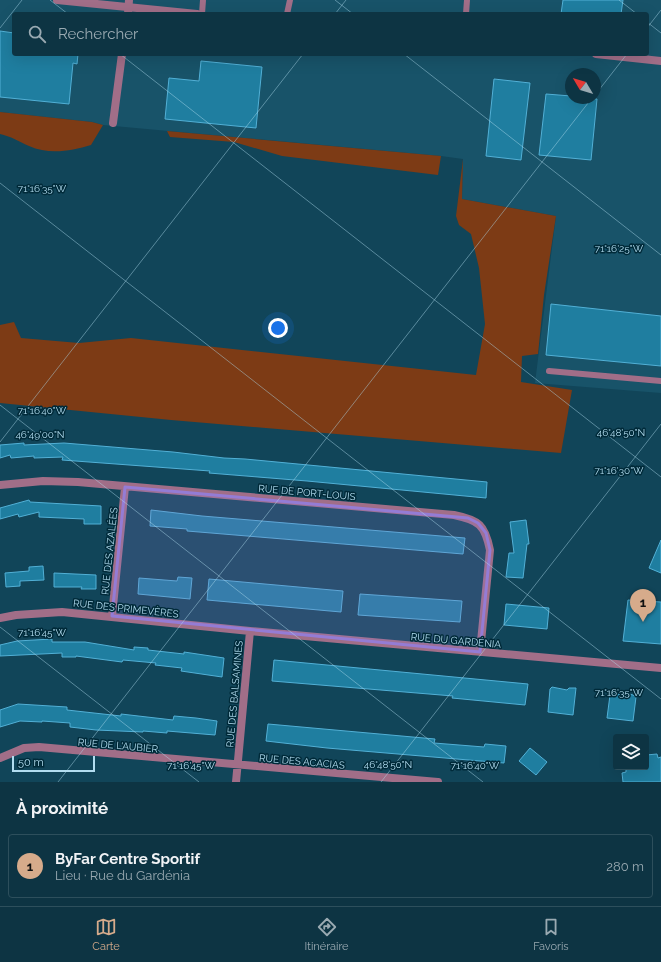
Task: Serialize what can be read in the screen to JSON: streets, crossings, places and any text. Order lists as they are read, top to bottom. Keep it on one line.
{"streets":{"street":["RUE DE PORT-LOUIS","RUE DES AZALÉES","RUE DES PRIMEVÈRES","RUE DU GARDÉNIA","RUE DES BALSAMINES","RUE DE L'AUBIER","RUE DES ACACIAS"]},"crossings":[["RUE DE PORT-LOUIS","RUE DES AZALÉES"],["RUE DE PORT-LOUIS","RUE DU GARDÉNIA"],["RUE DES AZALÉES","RUE DES PRIMEVÈRES"],["RUE DES PRIMEVÈRES","RUE DU GARDÉNIA"],["RUE DES PRIMEVÈRES","RUE DES BALSAMINES"],["RUE DU GARDÉNIA","RUE DES BALSAMINES"],["RUE DES BALSAMINES","RUE DE L'AUBIER"],["RUE DES BALSAMINES","RUE DES ACACIAS"],["RUE DE L'AUBIER","RUE DES ACACIAS"]],"scale_bar":"50 m","north":"top left","page":{"search":"Rechercher","pins":"1","scale":"50 m","heading":"À proximité","list":[{"mark":"1","name":"ByFar Centre Sportif","note":"Lieu · Rue du Gardénia","value":"280 m"}],"nav":["Carte","Itinéraire","Favoris"]},"coordinates":["71°16'35\"W","71°16'25\"W","71°16'40\"W","46°48'50\"N","46°49'00\"N","71°16'30\"W","71°16'45\"W"]}
